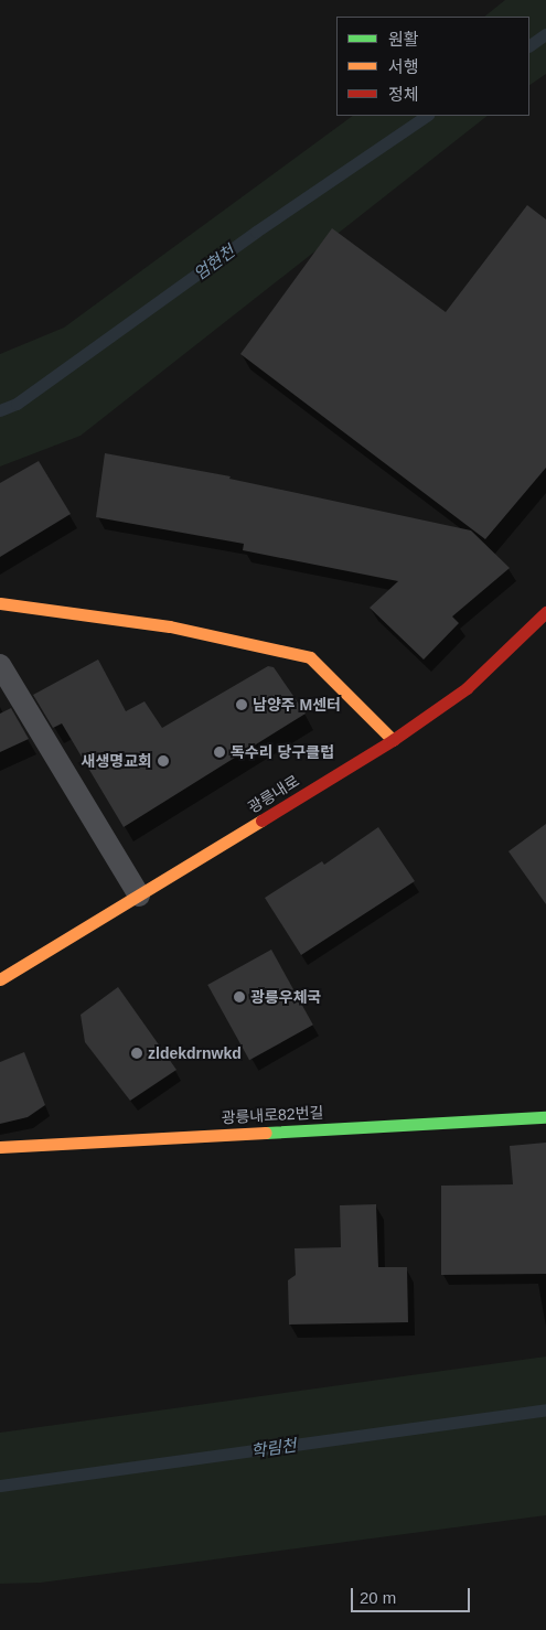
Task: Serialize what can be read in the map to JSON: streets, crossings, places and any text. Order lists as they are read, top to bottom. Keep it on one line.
{"streets":{"street":["광릉내로","광릉내로82번길"]},"water":["엄현천","학림천"],"places":["남양주 M센터","독수리 당구클럽","새생명교회","광릉우체국","zldekdrnwkd"],"legend":["원활","서행","정체"],"scale_bar":"20 m"}
